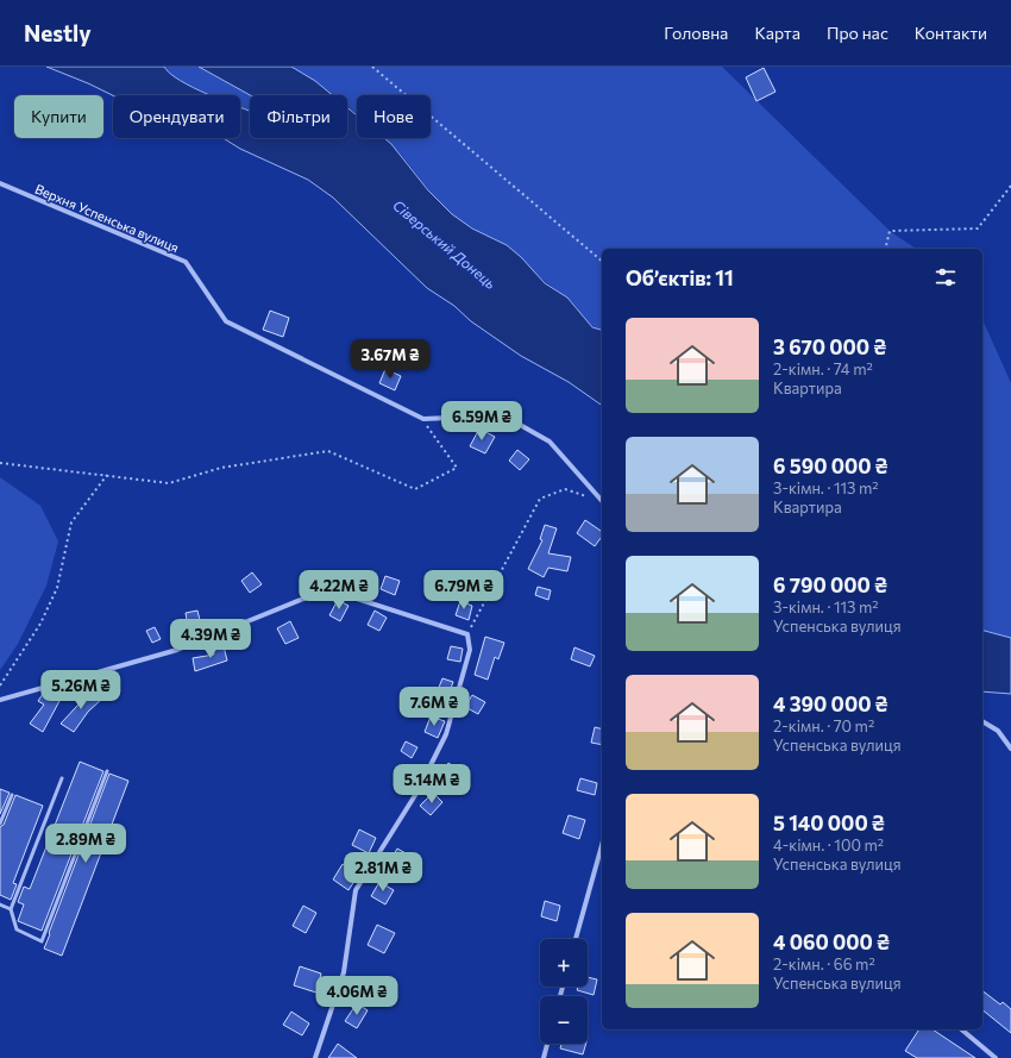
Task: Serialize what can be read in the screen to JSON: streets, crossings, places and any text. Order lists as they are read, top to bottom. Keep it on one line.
{"streets":{"street":["Верхня Успенська вулиця"]},"water":["Сіверський Донець"],"page":{"header":"Nestly","nav":["Головна","Карта","Про нас","Контакти"],"chip":["Купити","Орендувати","Фільтри","Нове"],"heading":"Об’єктів: 11","list":[{"name":"3 670 000 ₴","note":"2-кімн. · 74 m² · Квартира"},{"name":"6 590 000 ₴","note":"3-кімн. · 113 m² · Квартира"},{"name":"6 790 000 ₴","note":"3-кімн. · 113 m² · Успенська вулиця"},{"name":"4 390 000 ₴","note":"2-кімн. · 70 m² · Успенська вулиця"},{"name":"5 140 000 ₴","note":"4-кімн. · 100 m² · Успенська вулиця"},{"name":"4 060 000 ₴","note":"2-кімн. · 66 m² · Успенська вулиця"}],"price":["3.67M ₴","6.59M ₴","4.22M ₴","6.79M ₴","4.39M ₴","5.26M ₴","7.6M ₴","5.14M ₴","2.89M ₴","2.81M ₴","4.06M ₴"],"map_buttons":["+","−"]}}
